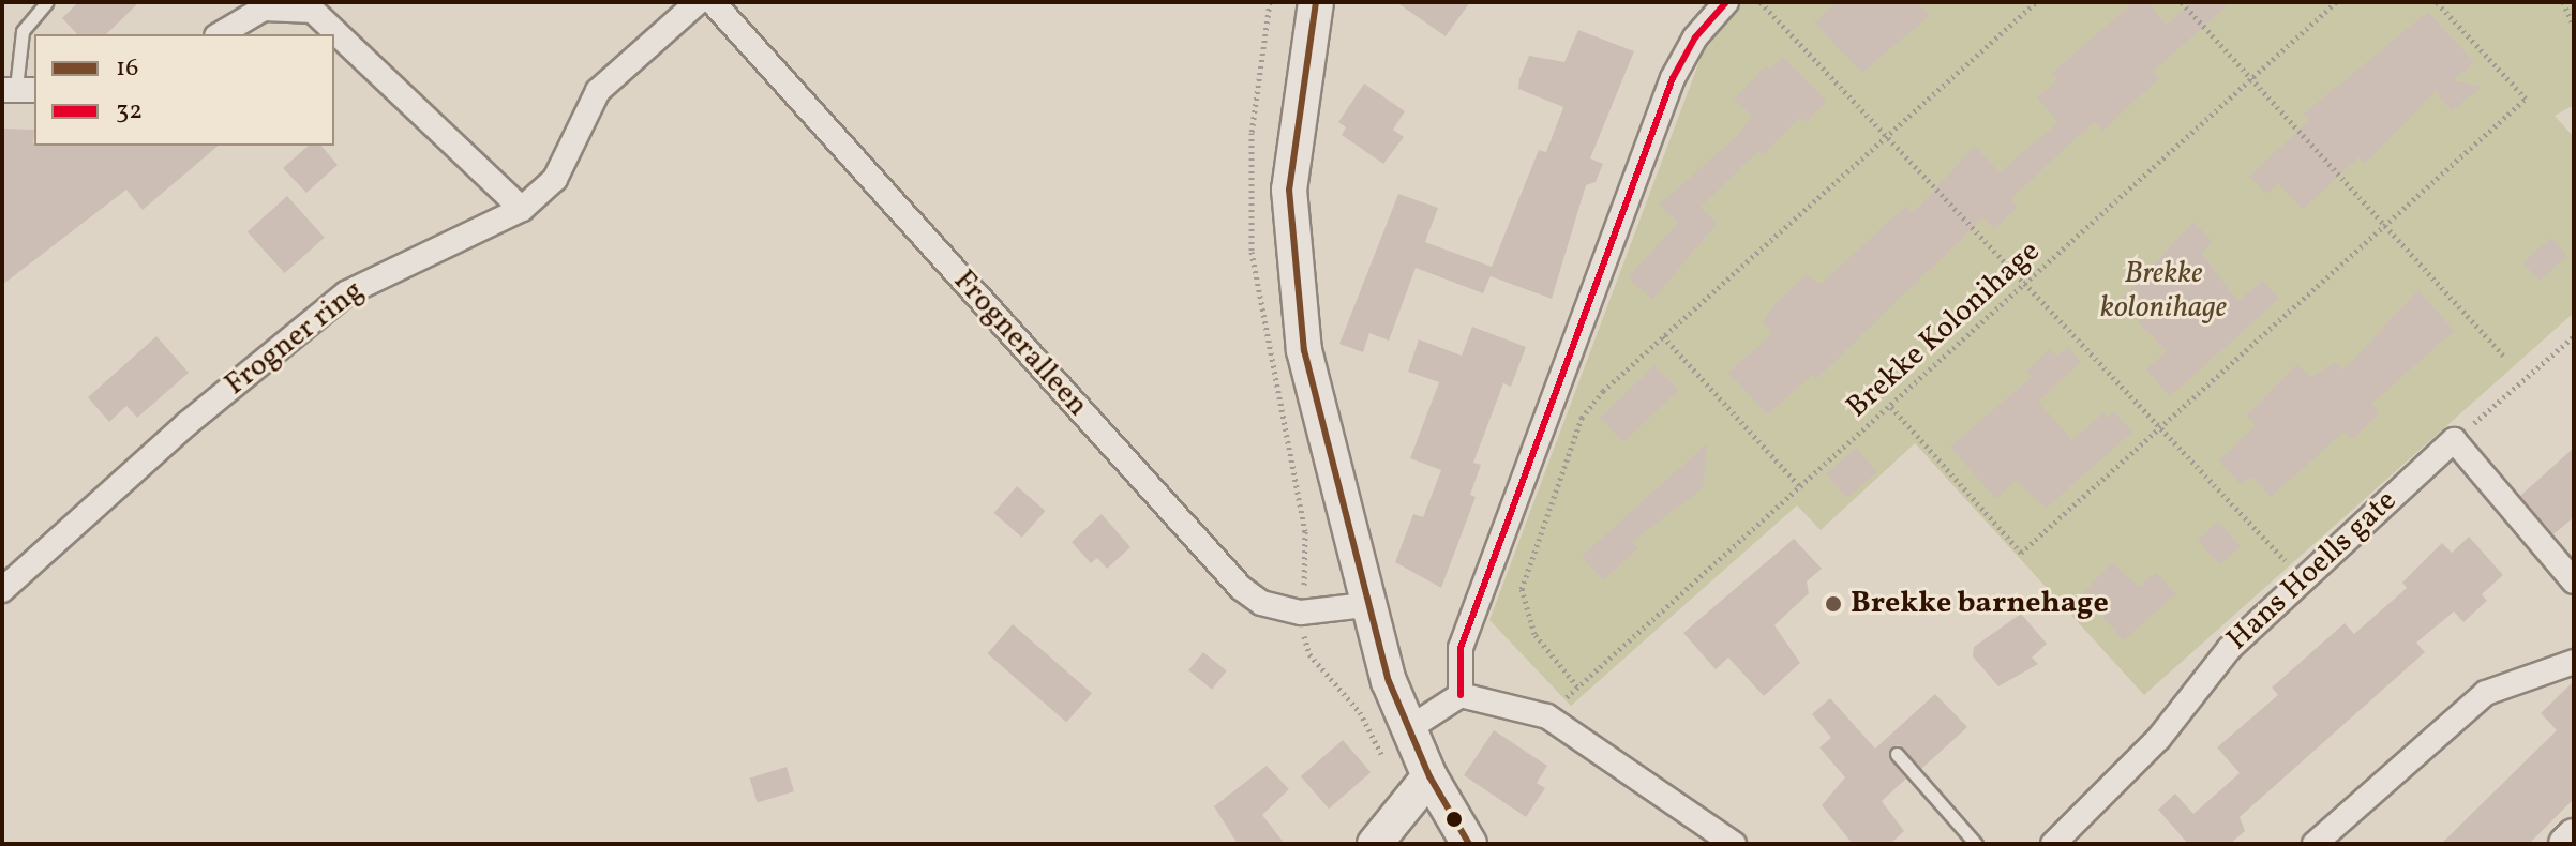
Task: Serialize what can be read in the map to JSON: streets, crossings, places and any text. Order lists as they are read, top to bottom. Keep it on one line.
{"streets":{"street":["Frogner ring","Frogneralleen","Hans Hoells gate"],"path":["Brekke Kolonihage"]},"parks":["Brekke kolonihage"],"places":["Brekke barnehage"],"lines":["transit line 16","transit line 32"],"legend":["16","32"]}
